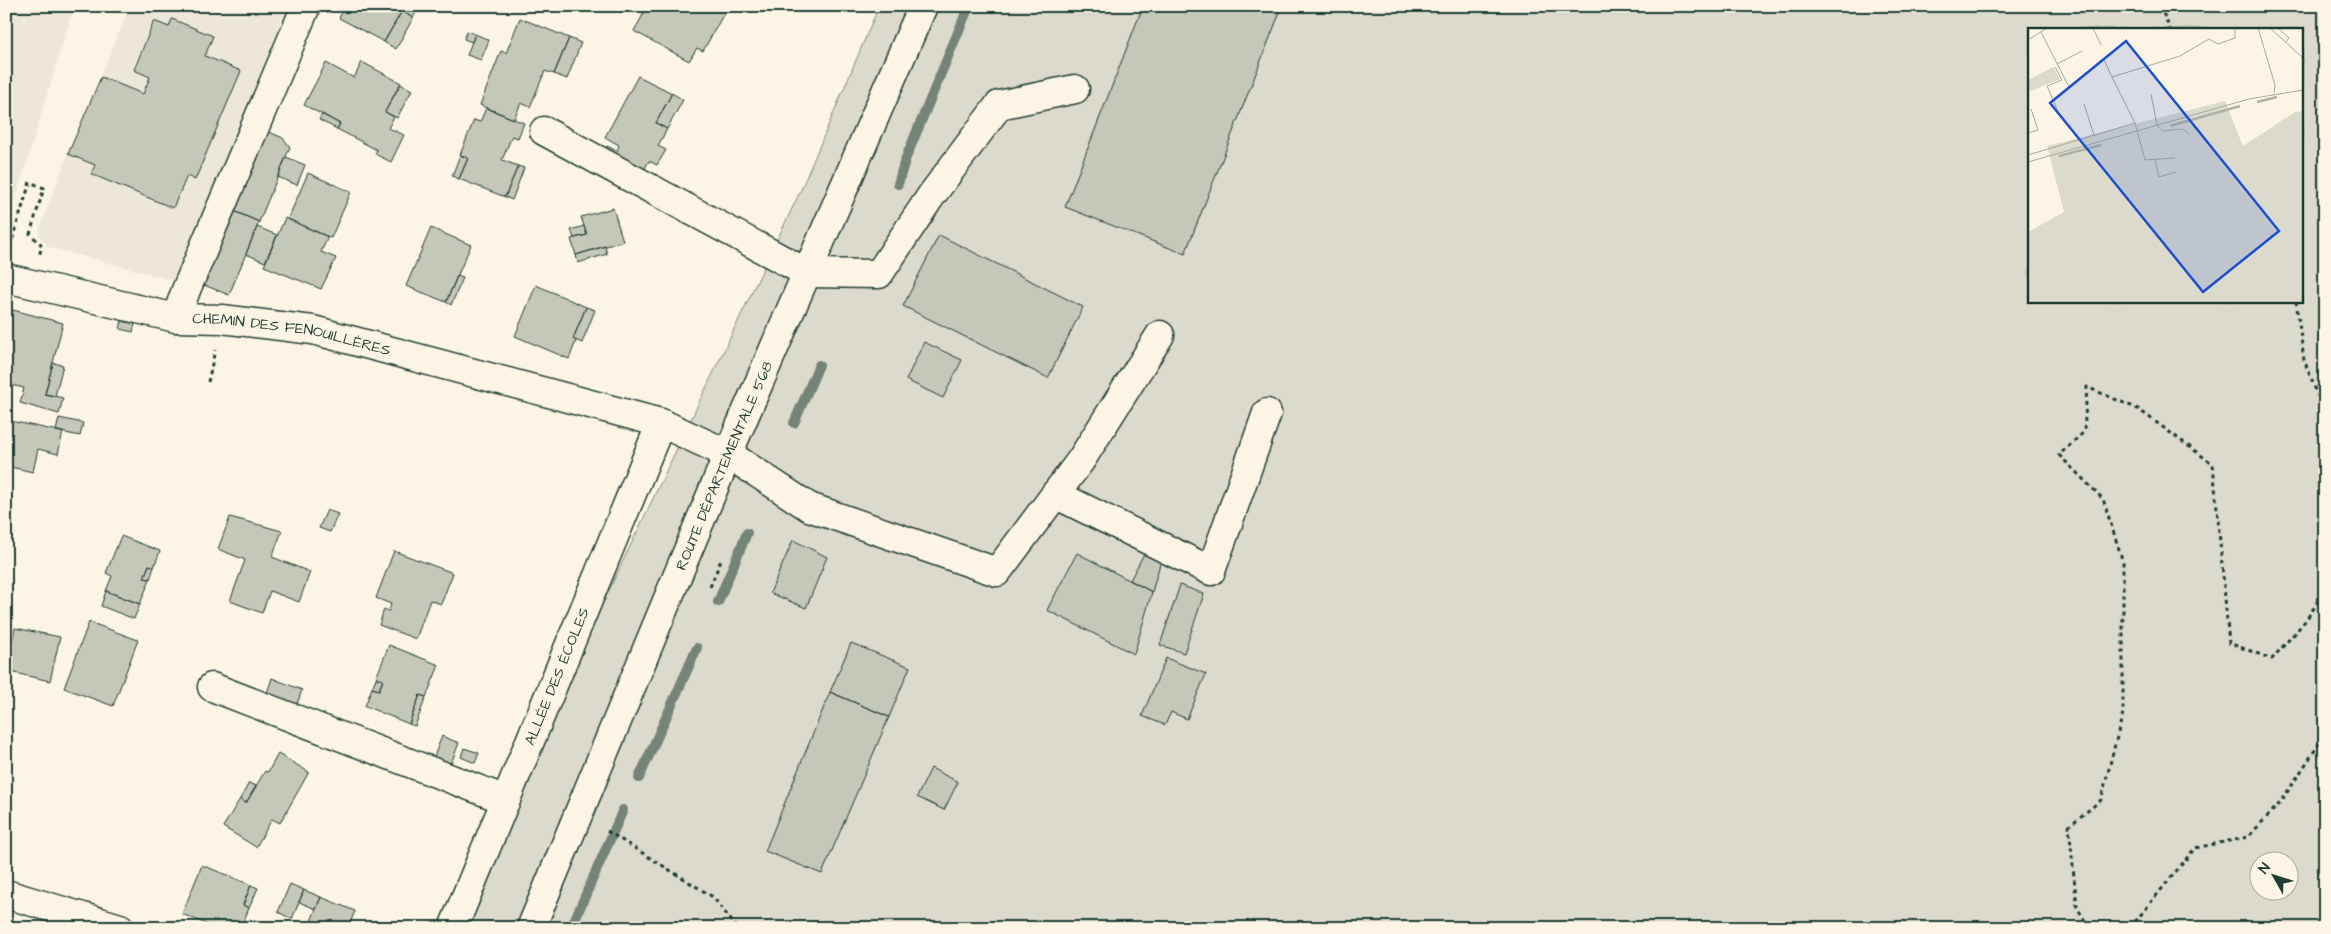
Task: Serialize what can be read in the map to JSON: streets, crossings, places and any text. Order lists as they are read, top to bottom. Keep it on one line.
{"streets":{"street":["CHEMIN DES FENOUILLÈRES","ROUTE DÉPARTEMENTALE 568","ALLÉE DES ÉCOLES"]},"crossings":[["CHEMIN DES FENOUILLÈRES","ROUTE DÉPARTEMENTALE 568"],["CHEMIN DES FENOUILLÈRES","ALLÉE DES ÉCOLES"]],"north":"top left"}
